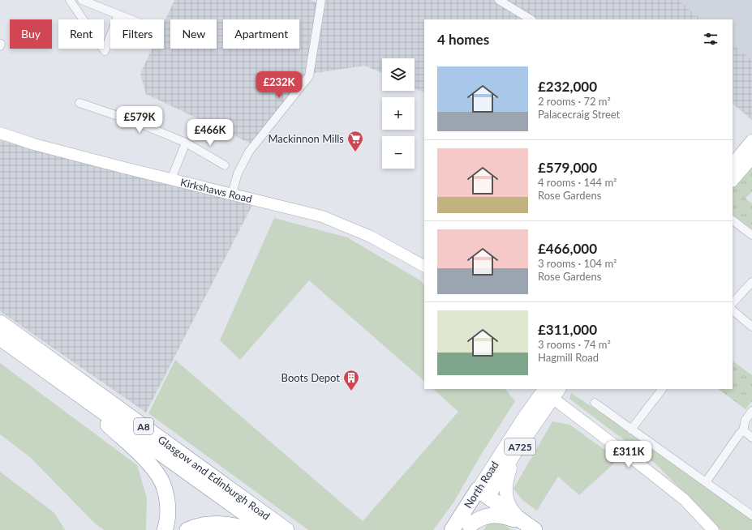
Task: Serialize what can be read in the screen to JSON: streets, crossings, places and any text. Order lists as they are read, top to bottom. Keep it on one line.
{"streets":{"highway":["A8","A725","Glasgow and Edinburgh Road","North Road"],"street":["Kirkshaws Road"]},"crossings":[["A8","Glasgow and Edinburgh Road"],["A725","North Road"]],"places":{"supermarket":["Mackinnon Mills"],"building":["Boots Depot"]},"page":{"chip":["Buy","Rent","Filters","New","Apartment"],"heading":"4 homes","map_buttons":["+","−"],"list":[{"name":"£232,000","note":"2 rooms · 72 m² · Palacecraig Street"},{"name":"£579,000","note":"4 rooms · 144 m² · Rose Gardens"},{"name":"£466,000","note":"3 rooms · 104 m² · Rose Gardens"},{"name":"£311,000","note":"3 rooms · 74 m² · Hagmill Road"}],"price":["£232K","£579K","£466K","£311K"]}}
